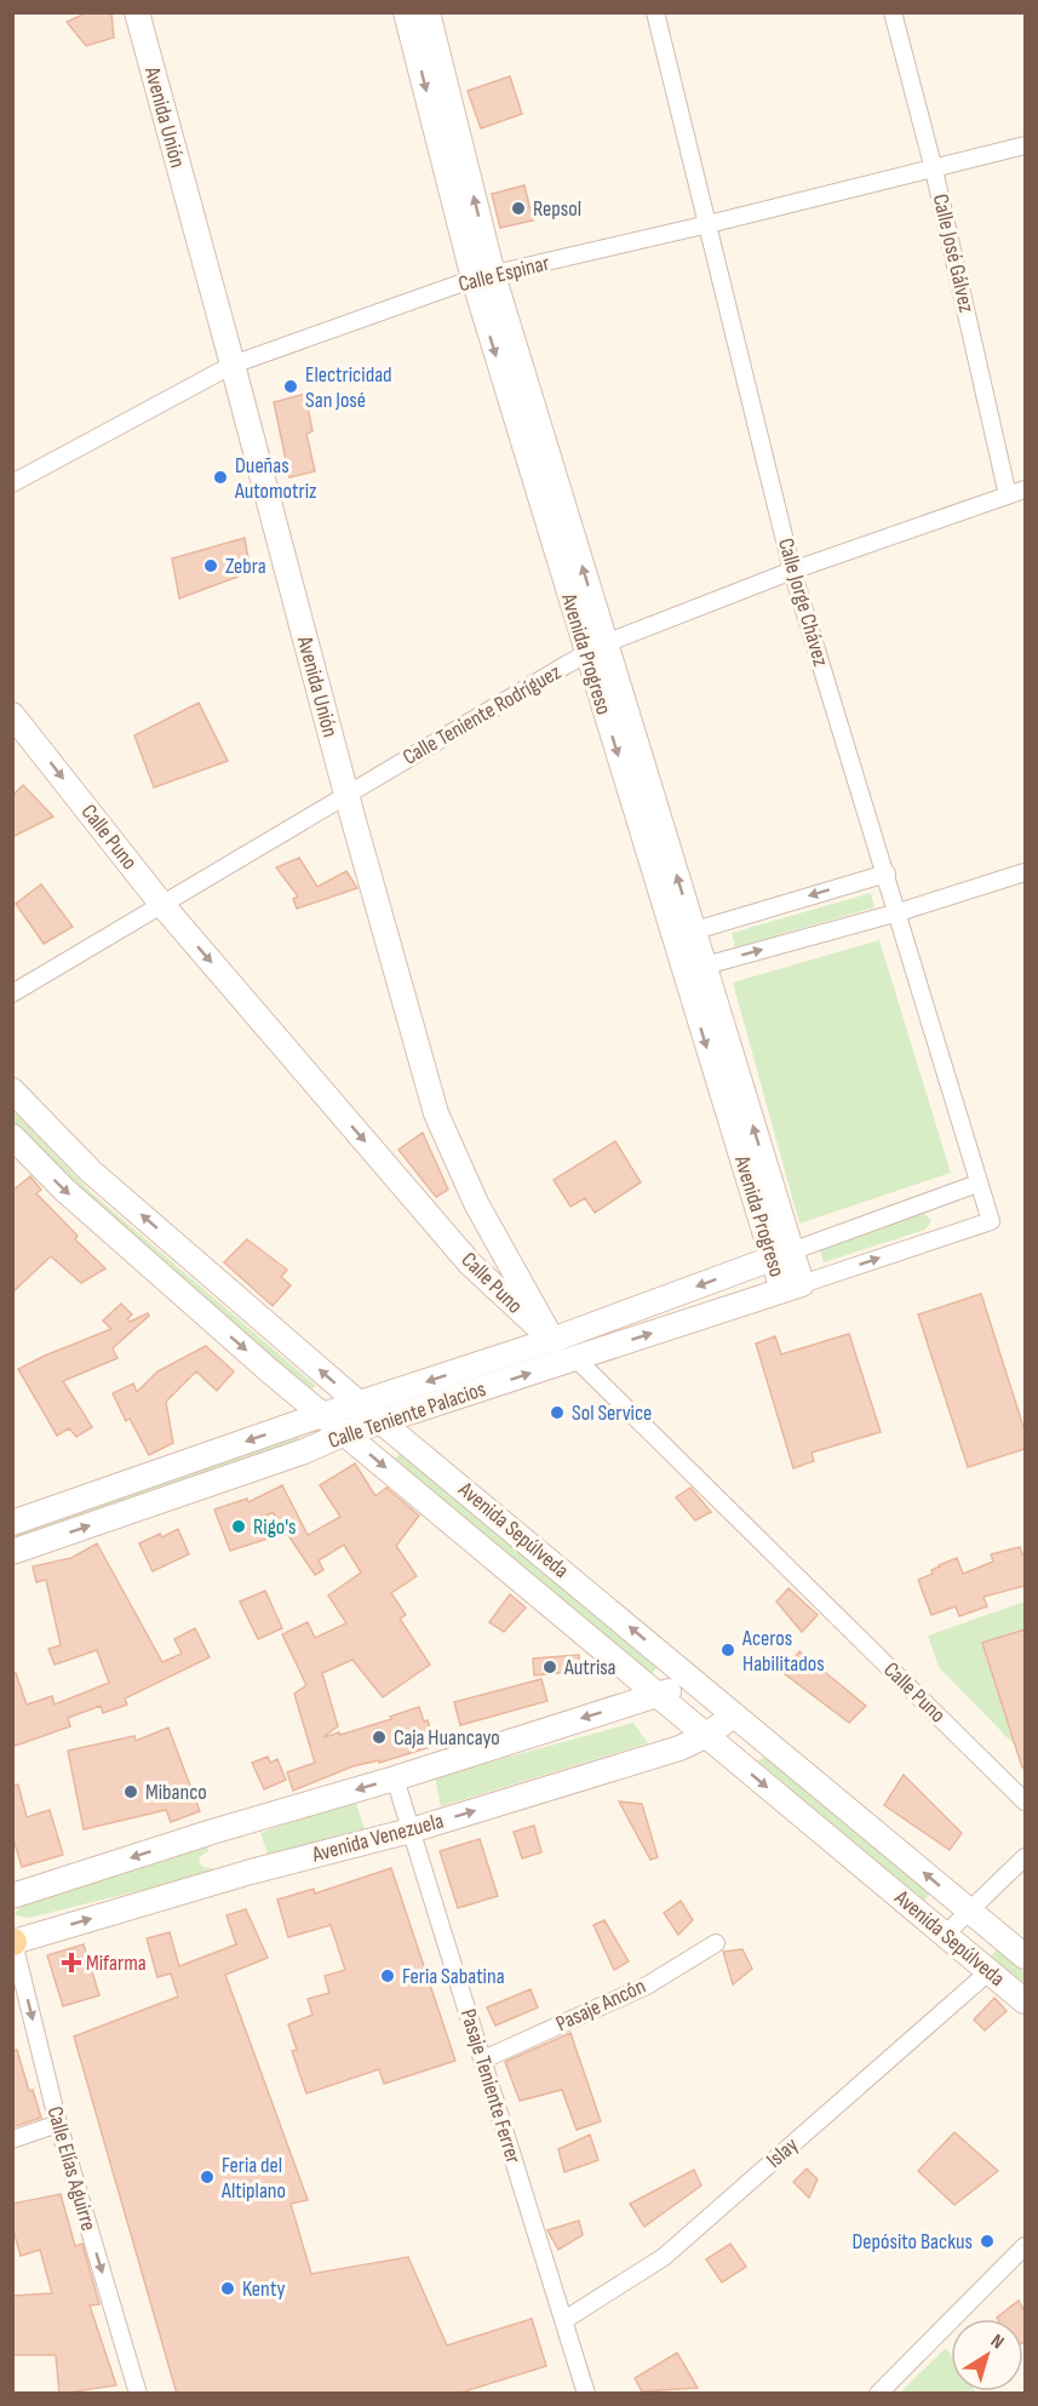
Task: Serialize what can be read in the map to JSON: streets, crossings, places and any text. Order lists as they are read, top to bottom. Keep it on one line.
{"streets":{"street":["Avenida Unión","Calle José Gálvez","Calle Espinar","Calle Jorge Chávez","Avenida Progreso","Calle Teniente Rodríguez","Calle Puno","Calle Teniente Palacios","Avenida Sepúlveda","Avenida Venezuela","Pasaje Ancón","Pasaje Teniente Ferrer","Islay","Calle Elías Aguirre"]},"crossings":[["Avenida Unión","Calle Espinar"],["Avenida Unión","Calle Teniente Rodríguez"],["Avenida Unión","Calle Puno"],["Avenida Unión","Calle Teniente Palacios"],["Calle José Gálvez","Calle Espinar"],["Calle José Gálvez","Calle Teniente Rodríguez"],["Calle Espinar","Calle Jorge Chávez"],["Calle Espinar","Avenida Progreso"],["Calle Jorge Chávez","Avenida Progreso"],["Calle Jorge Chávez","Calle Teniente Rodríguez"],["Calle Jorge Chávez","Calle Teniente Palacios"],["Avenida Progreso","Calle Teniente Rodríguez"],["Avenida Progreso","Calle Teniente Palacios"],["Calle Teniente Rodríguez","Calle Puno"],["Calle Puno","Calle Teniente Palacios"],["Calle Teniente Palacios","Avenida Sepúlveda"],["Avenida Sepúlveda","Avenida Venezuela"],["Avenida Sepúlveda","Islay"],["Avenida Venezuela","Pasaje Teniente Ferrer"],["Avenida Venezuela","Calle Elías Aguirre"],["Pasaje Ancón","Pasaje Teniente Ferrer"],["Pasaje Teniente Ferrer","Islay"]],"one_way":["Calle Puno","Calle Elías Aguirre"],"places":{"other":["Repsol","Electricidad San José","Dueñas Automotriz","Zebra","Sol Service","Rigo's","Aceros Habilitados","Autrisa","Caja Huancayo","Mibanco","Feria Sabatina","Feria del Altiplano","Depósito Backus","Kenty"],"health":["Mifarma"]},"north":"top right"}
